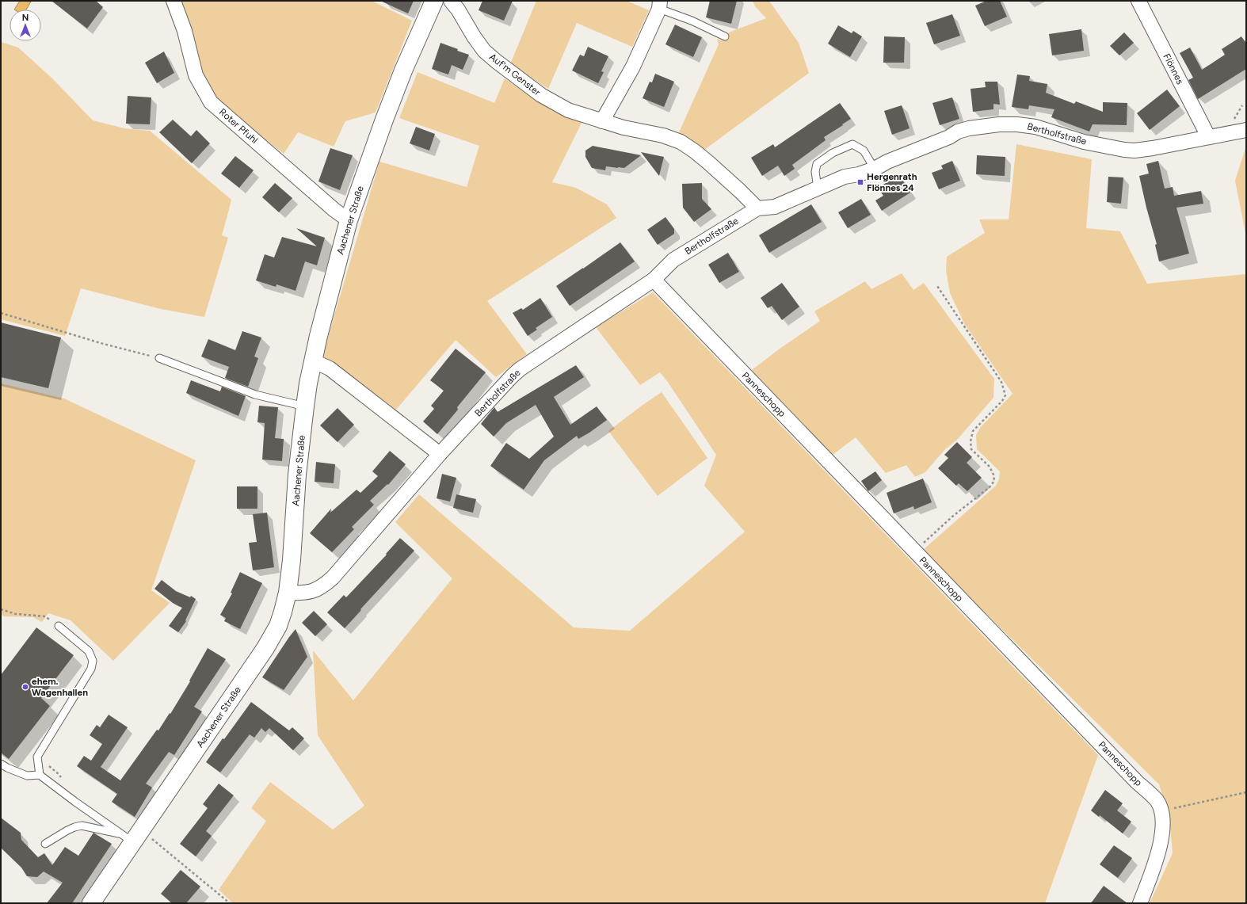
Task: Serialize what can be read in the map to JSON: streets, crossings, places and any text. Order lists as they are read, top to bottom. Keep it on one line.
{"streets":{"street":["Flönnes","Auf'm Genster","Roter Pfuhl","Bertholfstraße","Aachener Straße","Panneschopp"]},"crossings":[["Flönnes","Bertholfstraße"],["Auf'm Genster","Bertholfstraße"],["Roter Pfuhl","Aachener Straße"],["Bertholfstraße","Aachener Straße"],["Bertholfstraße","Panneschopp"]],"places":{"transit":["Hergenrath Flönnes 24"],"other":["ehem. Wagenhallen"]},"north":"top"}
